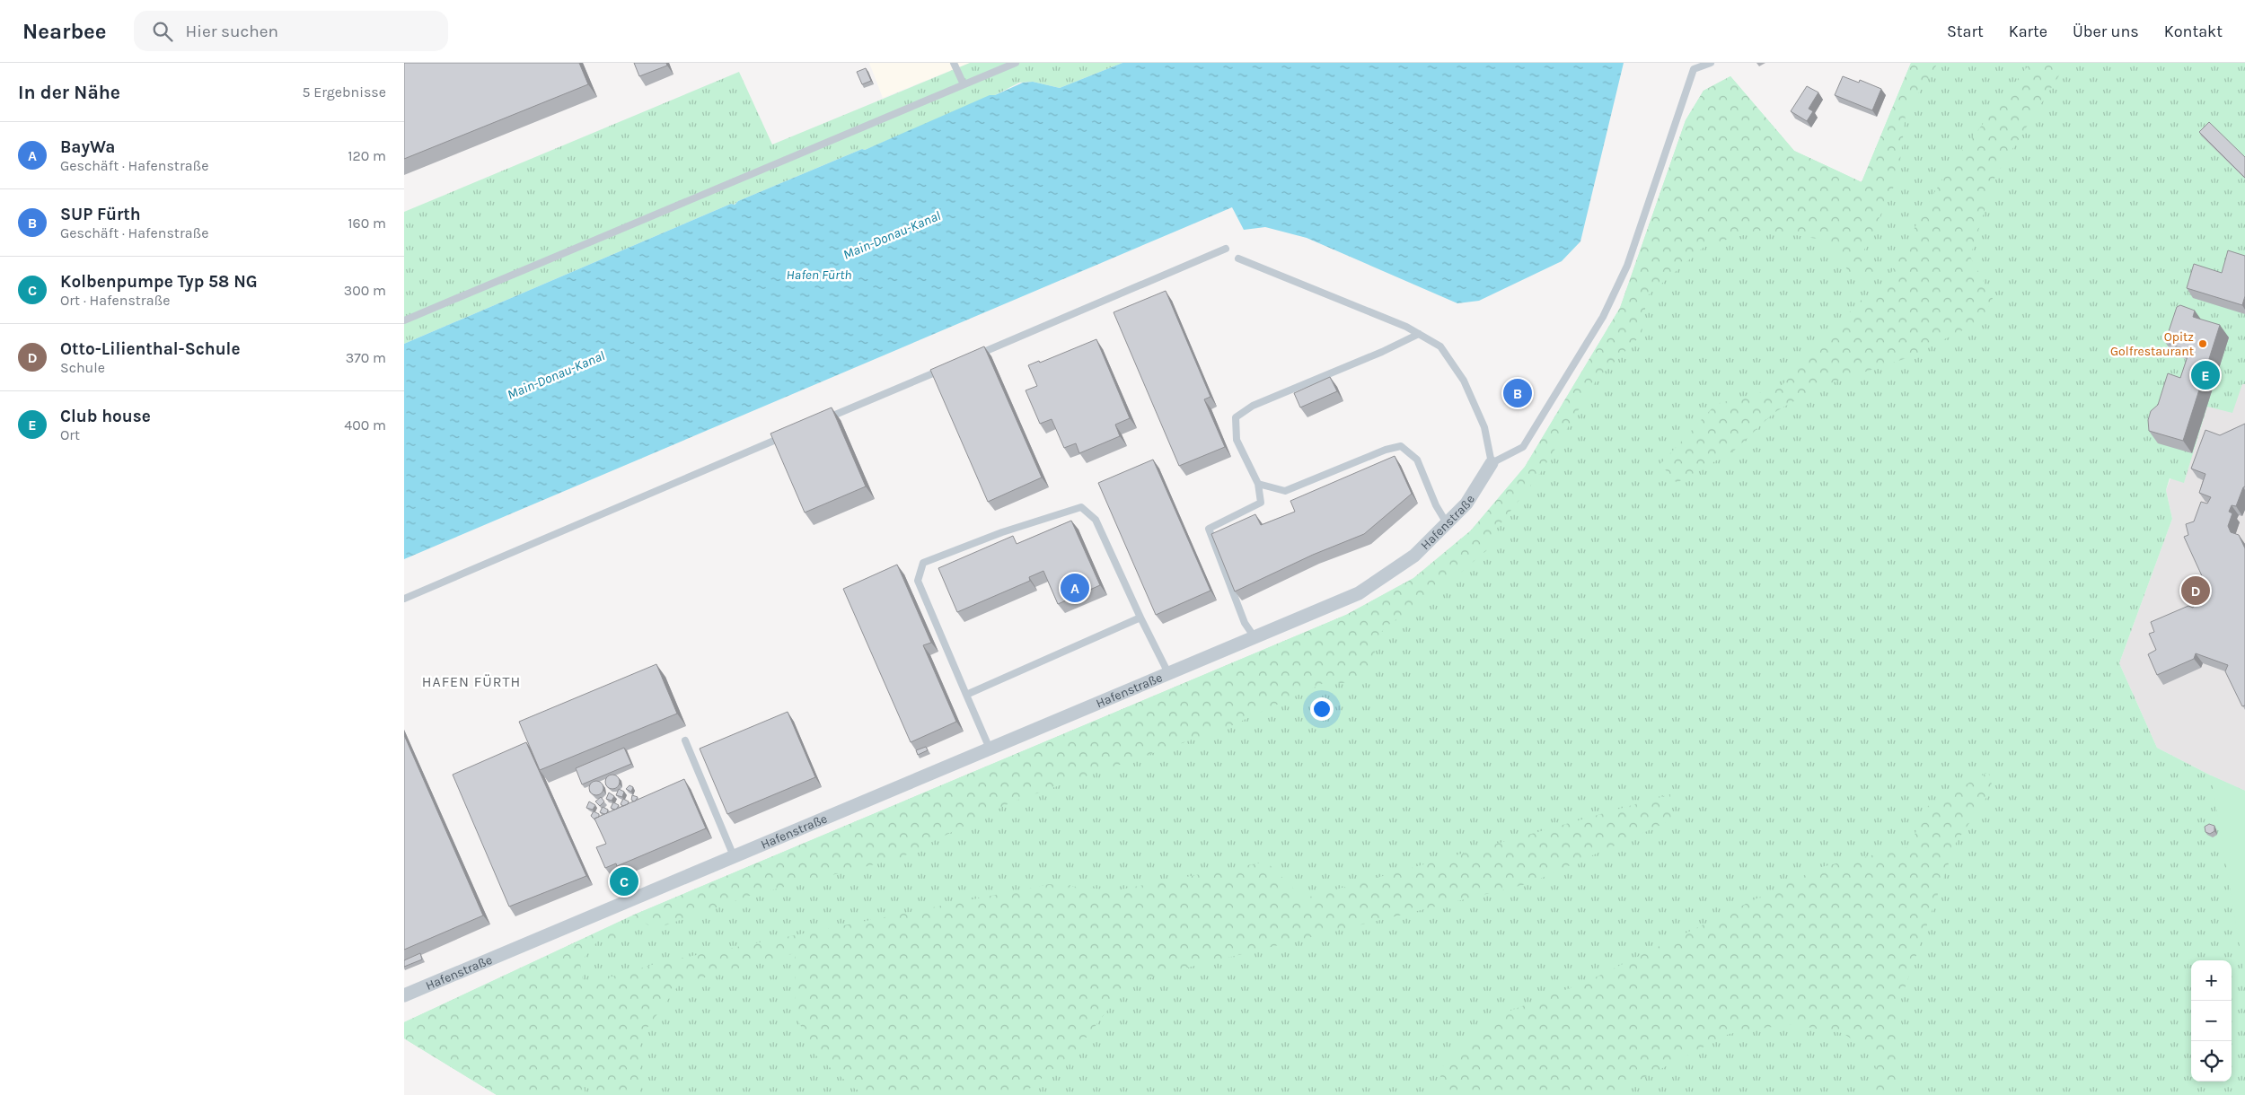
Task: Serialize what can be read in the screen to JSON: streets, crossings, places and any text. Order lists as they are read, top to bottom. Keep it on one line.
{"streets":{"street":["Hafenstraße"]},"districts":["HAFEN FÜRTH"],"water":["Main-Donau-Kanal","Hafen Fürth"],"places":["Opitz Golfrestaurant"],"page":{"header":"Nearbee","search":"Hier suchen","nav":["Start","Karte","Über uns","Kontakt"],"heading":["In der Nähe","5 Ergebnisse"],"list":[{"mark":"A","name":"BayWa","note":"Geschäft · Hafenstraße","value":"120 m"},{"mark":"B","name":"SUP Fürth","note":"Geschäft · Hafenstraße","value":"160 m"},{"mark":"C","name":"Kolbenpumpe Typ 58 NG","note":"Ort · Hafenstraße","value":"300 m"},{"mark":"D","name":"Otto-Lilienthal-Schule","note":"Schule","value":"370 m"},{"mark":"E","name":"Club house","note":"Ort","value":"400 m"}],"pins":["E","B","A","D","C"],"map_buttons":["+","−"]}}
